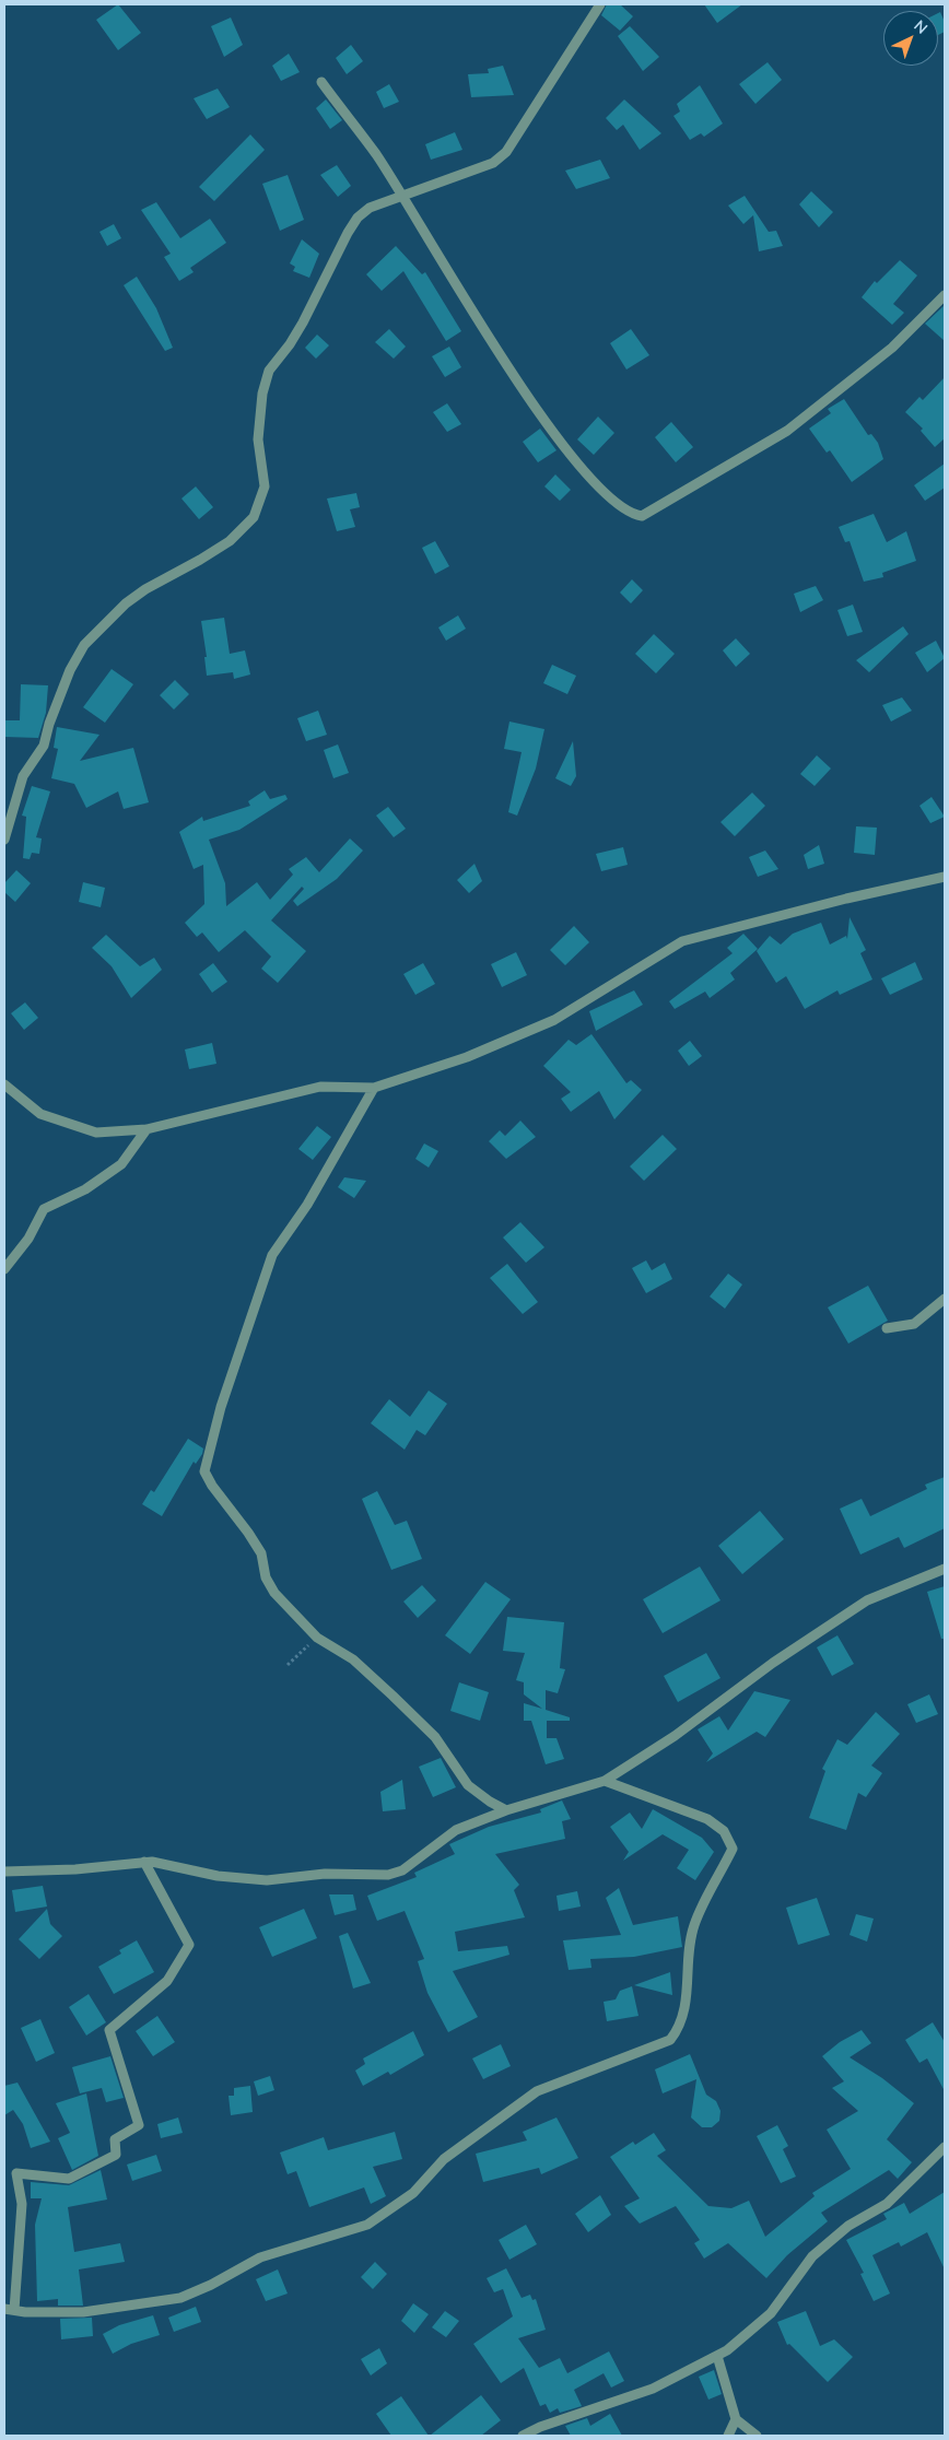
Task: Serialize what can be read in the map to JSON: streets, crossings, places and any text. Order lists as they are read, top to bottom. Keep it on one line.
{"north":"top right"}
